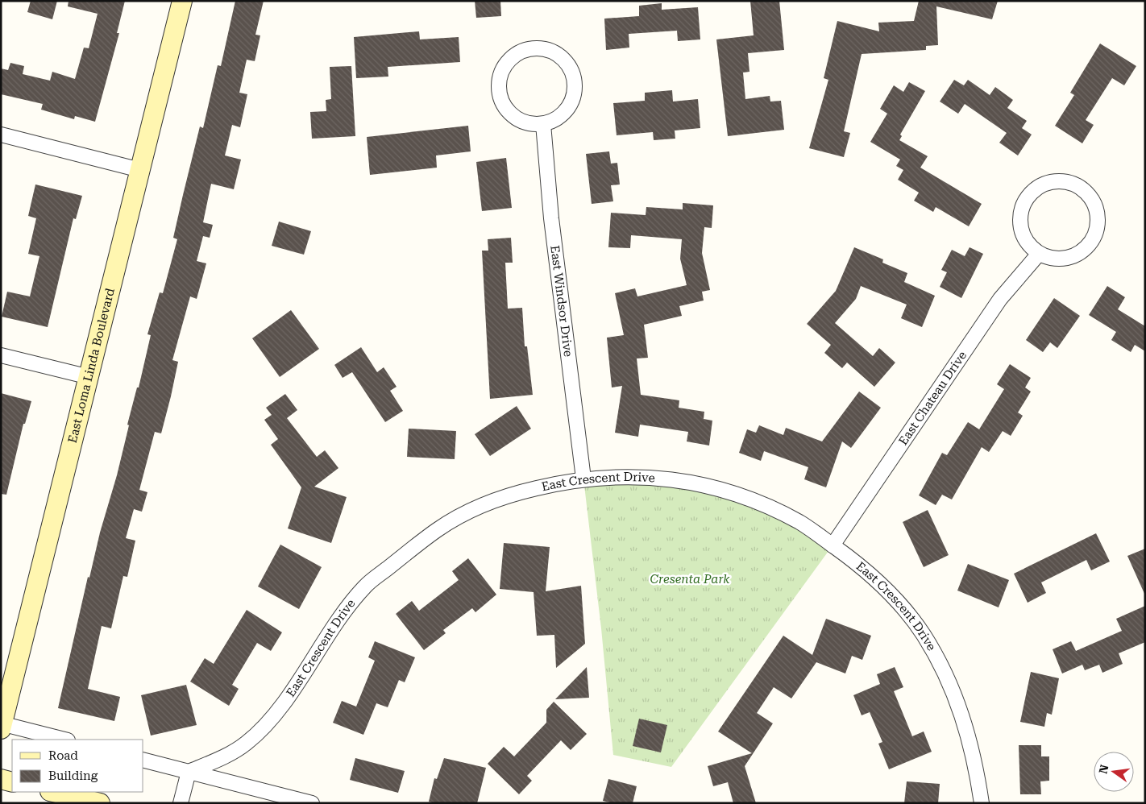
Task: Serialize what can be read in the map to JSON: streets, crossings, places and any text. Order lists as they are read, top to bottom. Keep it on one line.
{"streets":{"street":["East Windsor Drive","East Loma Linda Boulevard","East Chateau Drive","East Crescent Drive"]},"crossings":[["East Windsor Drive","East Crescent Drive"],["East Chateau Drive","East Crescent Drive"]],"parks":["Cresenta Park"],"legend":["Road","Building"],"north":"left"}
